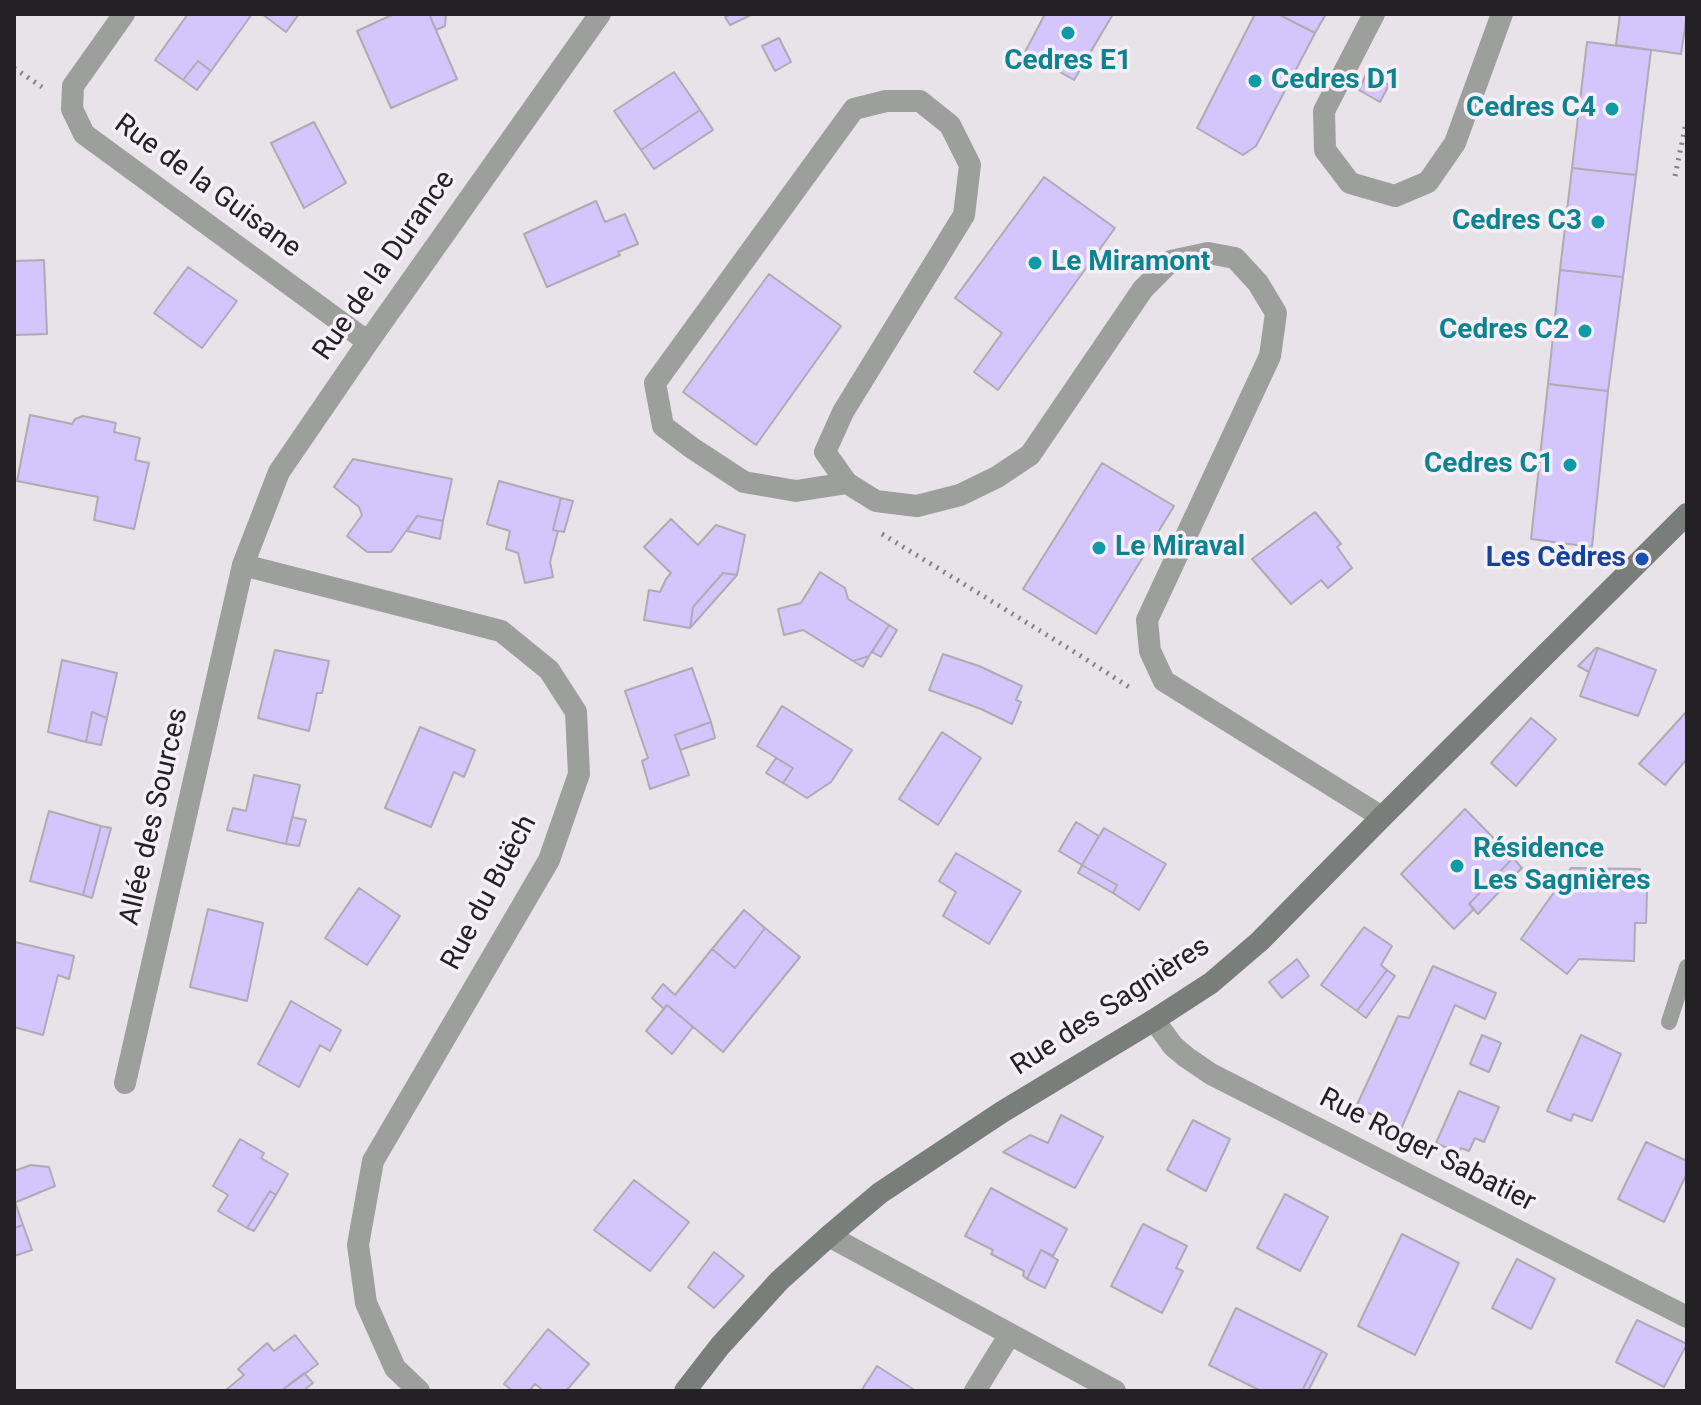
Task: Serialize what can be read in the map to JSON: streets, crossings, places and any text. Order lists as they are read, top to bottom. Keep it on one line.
{"streets":{"main road":["Rue des Sagnières"],"street":["Rue de la Guisane","Rue de la Durance","Allée des Sources","Rue du Buëch","Rue Roger Sabatier"]},"crossings":[["Rue de la Guisane","Rue de la Durance"],["Rue de la Durance","Allée des Sources"],["Rue de la Durance","Rue du Buëch"],["Allée des Sources","Rue du Buëch"],["Rue des Sagnières","Rue Roger Sabatier"]],"places":["Cedres E1","Cedres D1","Cedres C4","Cedres C3","Le Miramont","Cedres C2","Cedres C1","Le Miraval","Les Cèdres","Résidence Les Sagnières"]}
